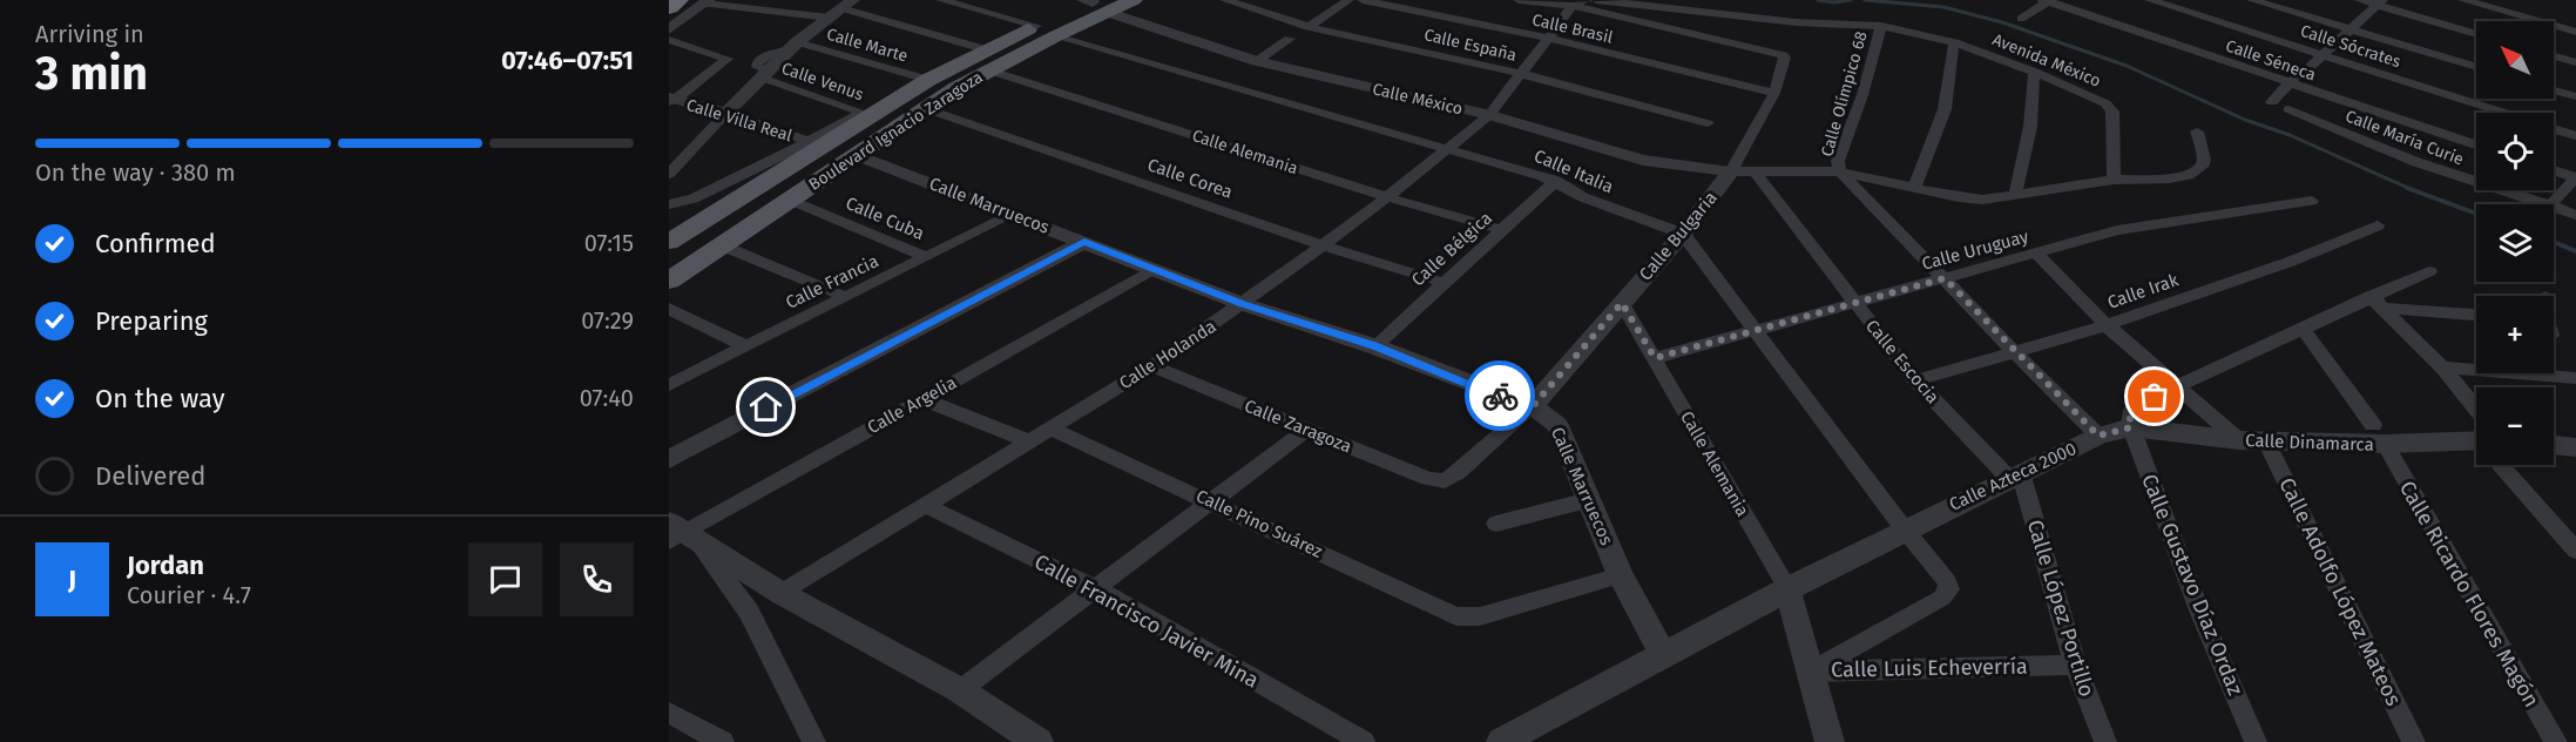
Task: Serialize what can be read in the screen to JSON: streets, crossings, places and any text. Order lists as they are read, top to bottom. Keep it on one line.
{"streets":{"main road":["Boulevard Ignacio Zaragoza"],"street":["Calle Brasil","Calle Marte","Calle España","Calle Sócrates","Avenida México","Calle Séneca","Calle Venus","Calle Olímpico 68","Calle México","Calle Villa Real","Calle María Curie","Calle Alemania","Calle Italia","Calle Corea","Calle Marruecos","Calle Cuba","Calle Bulgaria","Calle Bélgica","Calle Uruguay","Calle Francia","Calle Irak","Calle Holanda","Calle Escocia","Calle Argelia","Calle Zaragoza","Calle Dinamarca","Calle Azteca 2000","Calle Pino Suárez","Calle Gustavo Díaz Ordaz","Calle Adolfo López Mateos","Calle Ricardo Flores Magón","Calle López Portillo","Calle Francisco Javier Mina","Calle Luis Echeverría"]},"crossings":[["Calle Brasil","Calle Bulgaria"],["Calle Brasil","Calle Holanda"],["Calle Marte","Boulevard Ignacio Zaragoza"],["Calle España","Calle Holanda"],["Avenida México","Calle Olímpico 68"],["Calle Venus","Boulevard Ignacio Zaragoza"],["Calle México","Boulevard Ignacio Zaragoza"],["Calle México","Calle Bulgaria"],["Calle México","Calle Holanda"],["Boulevard Ignacio Zaragoza","Calle Alemania"],["Boulevard Ignacio Zaragoza","Calle Italia"],["Boulevard Ignacio Zaragoza","Calle Corea"],["Boulevard Ignacio Zaragoza","Calle Marruecos"],["Boulevard Ignacio Zaragoza","Calle Cuba"],["Calle Alemania","Calle Bulgaria"],["Calle Alemania","Calle Bélgica"],["Calle Alemania","Calle Uruguay"],["Calle Alemania","Calle Holanda"],["Calle Alemania","Calle Azteca 2000"],["Calle Italia","Calle Bulgaria"],["Calle Italia","Calle Bélgica"],["Calle Italia","Calle Holanda"],["Calle Corea","Calle Bélgica"],["Calle Corea","Calle Holanda"],["Calle Marruecos","Calle Bulgaria"],["Calle Marruecos","Calle Bélgica"],["Calle Marruecos","Calle Francia"],["Calle Marruecos","Calle Holanda"],["Calle Marruecos","Calle Argelia"],["Calle Marruecos","Calle Azteca 2000"],["Calle Marruecos","Calle Pino Suárez"],["Calle Cuba","Calle Francia"],["Calle Bulgaria","Calle Holanda"],["Calle Bulgaria","Calle Zaragoza"],["Calle Uruguay","Calle Escocia"],["Calle Irak","Calle Escocia"],["Calle Holanda","Calle Zaragoza"],["Calle Holanda","Calle Pino Suárez"],["Calle Holanda","Calle Francisco Javier Mina"],["Calle Escocia","Calle Azteca 2000"],["Calle Escocia","Calle López Portillo"],["Calle Dinamarca","Calle Azteca 2000"],["Calle Dinamarca","Calle Gustavo Díaz Ordaz"],["Calle Dinamarca","Calle Adolfo López Mateos"],["Calle Dinamarca","Calle Ricardo Flores Magón"],["Calle Azteca 2000","Calle Gustavo Díaz Ordaz"],["Calle Azteca 2000","Calle López Portillo"],["Calle Azteca 2000","Calle Luis Echeverría"],["Calle López Portillo","Calle Luis Echeverría"]],"north":"top left","page":{"heading":["3 min","Arriving in","07:46–07:51"],"panel":["Jordan","Courier · 4.7"],"map_buttons":["+","−"],"bar":"On the way · 380 m","list":[["Confirmed","07:15"],["Preparing","07:29"],["On the way","07:40"],"Delivered"],"round":"J"}}
